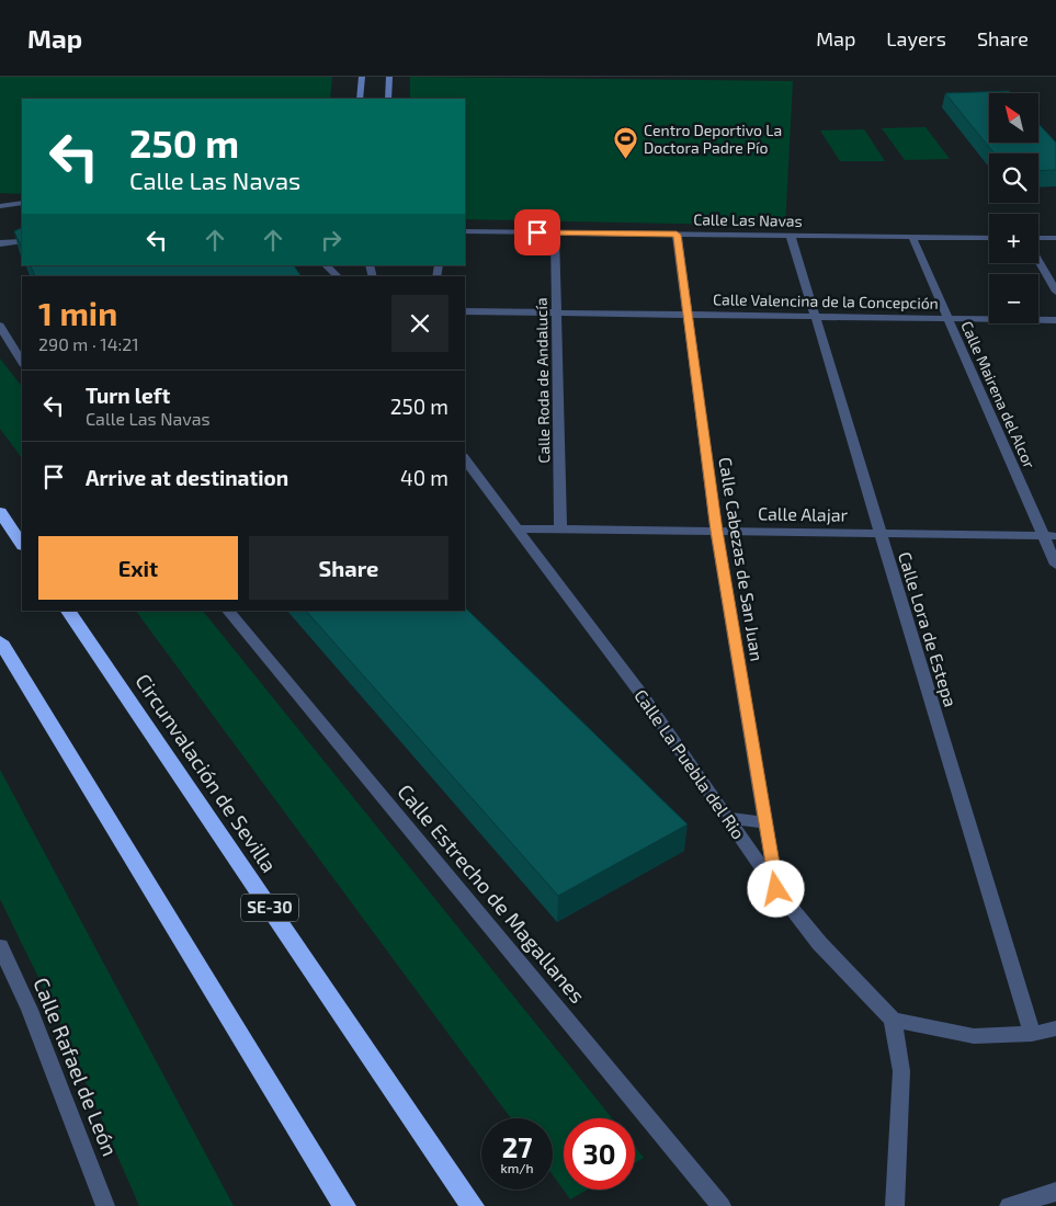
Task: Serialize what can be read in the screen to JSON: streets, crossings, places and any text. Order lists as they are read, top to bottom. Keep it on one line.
{"streets":{"highway":["Circunvalación de Sevilla","SE-30"],"street":["Calle Las Navas","Calle Valencina de la Concepción","Calle Roda de Andalucía","Calle Mairena del Alcor","Calle Alajar","Calle Cabezas de San Juan","Calle Lora de Estepa","Calle La Puebla del Rio","Calle Estrecho de Magallanes","Calle Rafael de León"]},"crossings":[["Calle Las Navas","Calle Roda de Andalucía"],["Calle Las Navas","Calle Mairena del Alcor"],["Calle Las Navas","Calle Cabezas de San Juan"],["Calle Las Navas","Calle Lora de Estepa"],["Calle Valencina de la Concepción","Calle Roda de Andalucía"],["Calle Valencina de la Concepción","Calle Mairena del Alcor"],["Calle Valencina de la Concepción","Calle Cabezas de San Juan"],["Calle Valencina de la Concepción","Calle Lora de Estepa"],["Calle Roda de Andalucía","Calle Alajar"],["Calle Mairena del Alcor","Calle Alajar"],["Calle Alajar","Calle Cabezas de San Juan"],["Calle Alajar","Calle Lora de Estepa"],["Calle Alajar","Calle La Puebla del Rio"],["Calle Cabezas de San Juan","Calle La Puebla del Rio"]],"places":{"sports":["Centro Deportivo La Doctora Padre Pío"]},"north":"top left","page":{"header":"Map","nav":["Map","Layers","Share"],"map_buttons":["+","−"],"turn":["250 m","Calle Las Navas"],"heading":["1 min","290 m · 14:21"],"list":[{"name":"Turn left","note":"Calle Las Navas","value":"250 m"},{"name":"Arrive at destination","value":"40 m"}],"buttons":["Exit","Share"],"speed":"27 km/h","limit":"30"}}
